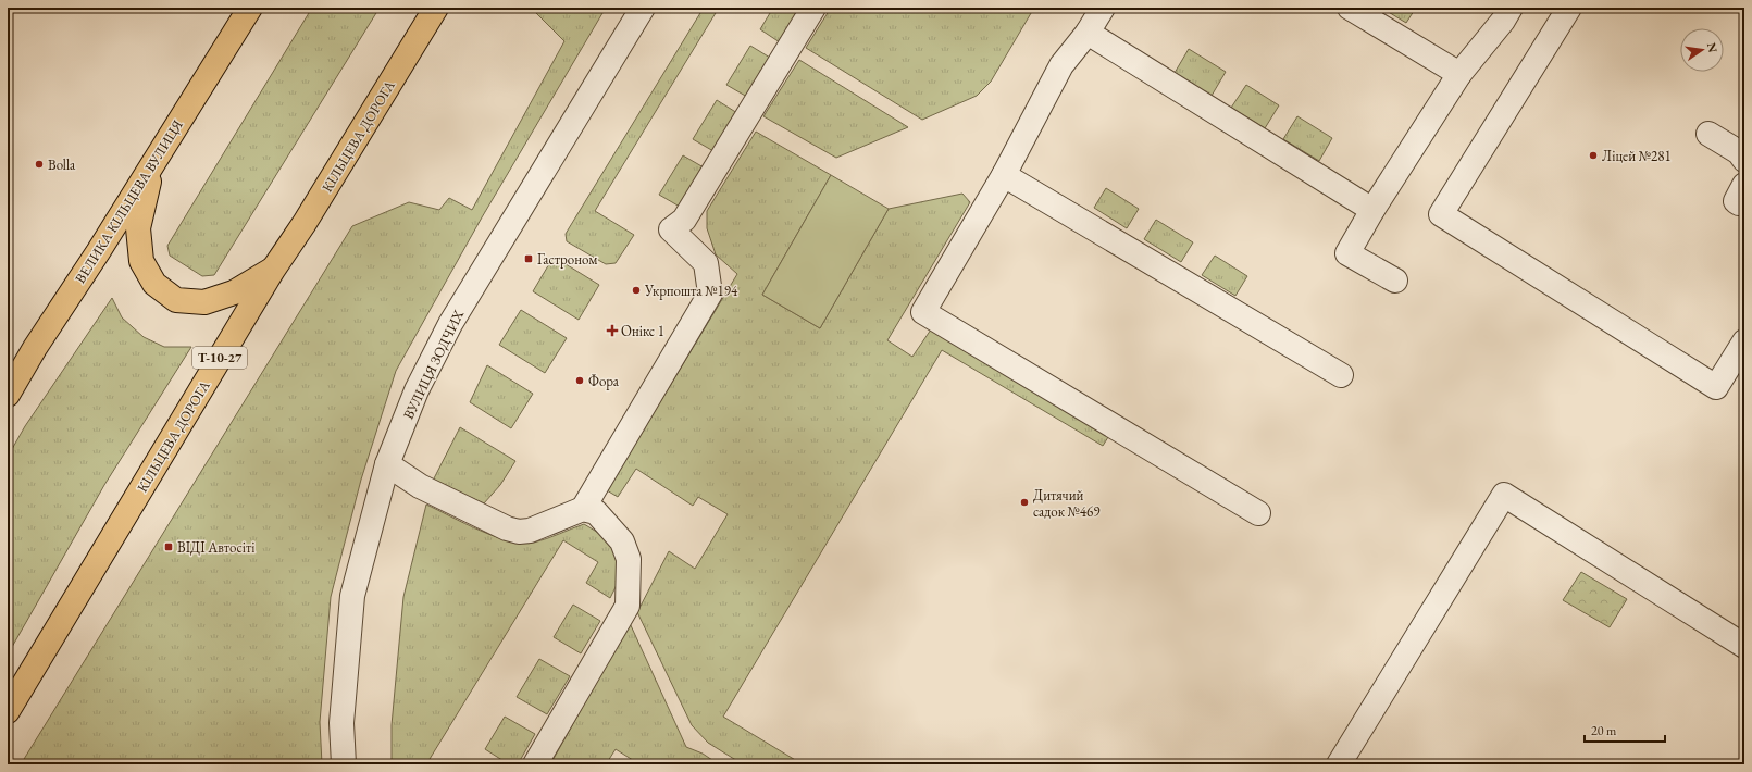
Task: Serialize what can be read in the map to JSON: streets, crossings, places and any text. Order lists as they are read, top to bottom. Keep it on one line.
{"streets":{"highway":["КІЛЬЦЕВА ДОРОГА","ВЕЛИКА КІЛЬЦЕВА ВУЛИЦЯ","Т-10-27"],"street":["ВУЛИЦЯ ЗОДЧИХ"]},"places":{"other":["Ліцей №281","Bolla","Укрпошта №194","Фора","Дитячий садок №469"],"transit":["Гастроном","ВІДІ Автосіті"],"health":["Онікс 1"]},"scale_bar":"20 m","north":"right"}
